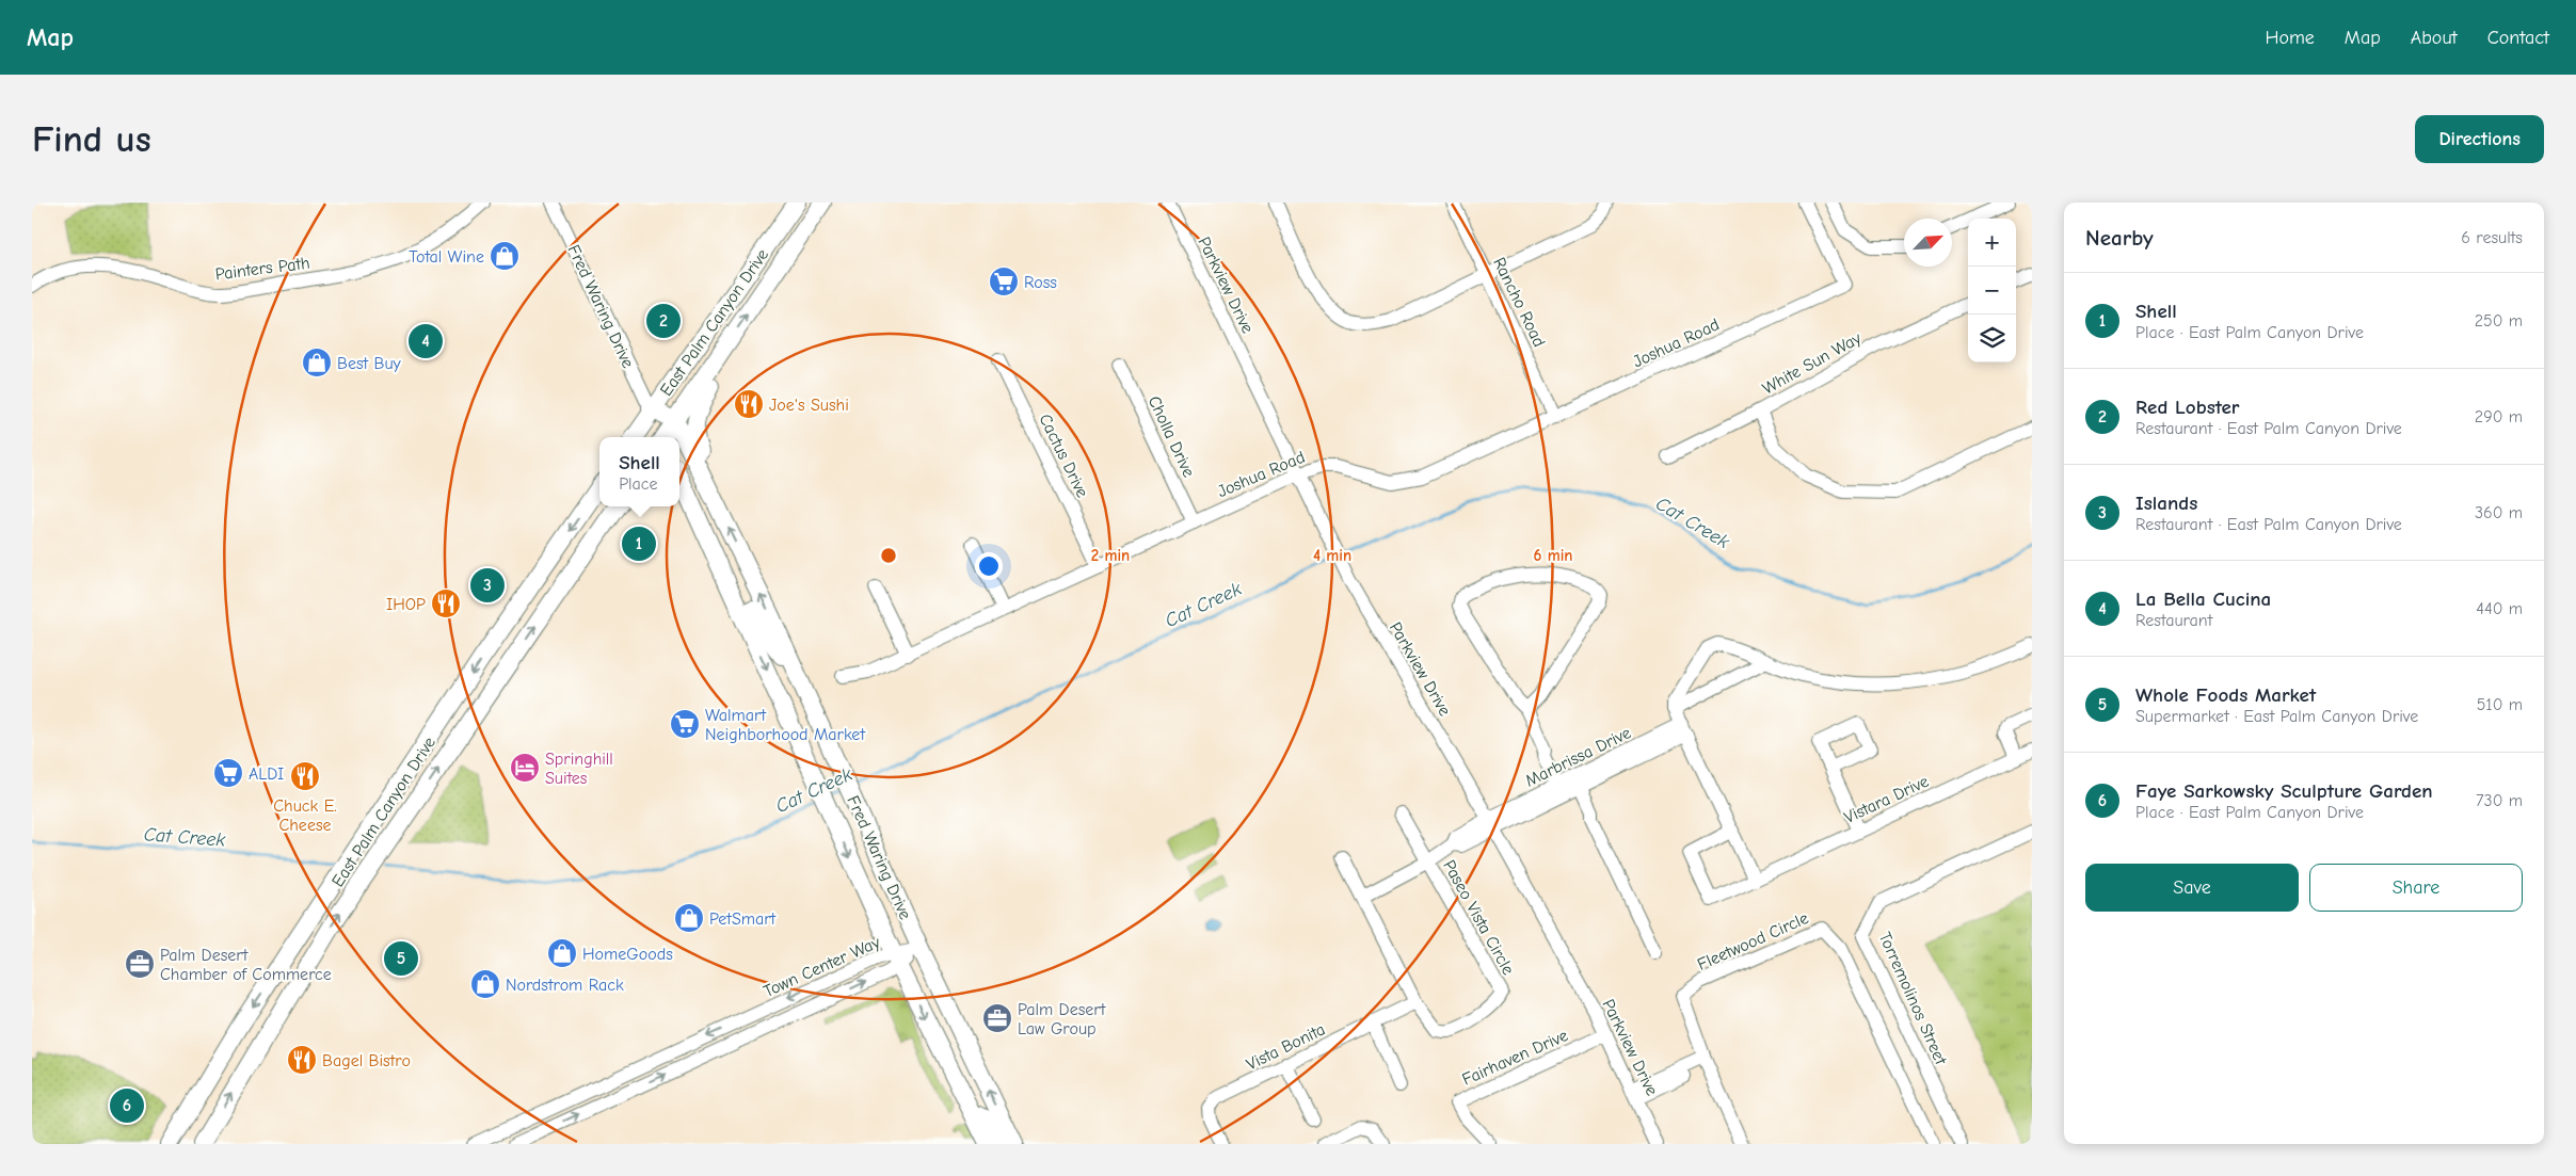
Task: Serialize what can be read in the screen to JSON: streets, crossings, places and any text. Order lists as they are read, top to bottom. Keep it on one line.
{"streets":{"main road":["Fred Waring Drive","East Palm Canyon Drive"],"street":["Painters Path","Parkview Drive","Rancho Road","Joshua Road","White Sun Way","Cholla Drive","Cactus Drive","Marbrissa Drive","Vistara Drive","Paseo Vista Circle","Fleetwood Circle","Town Center Way","Torremolinos Street","Vista Bonita","Fairhaven Drive"]},"crossings":[["Parkview Drive","Joshua Road"],["Parkview Drive","Marbrissa Drive"],["Parkview Drive","Fairhaven Drive"],["Rancho Road","Joshua Road"],["Fred Waring Drive","East Palm Canyon Drive"],["Fred Waring Drive","Town Center Way"],["Joshua Road","Cholla Drive"],["Joshua Road","Cactus Drive"],["Marbrissa Drive","Paseo Vista Circle"],["Paseo Vista Circle","Vista Bonita"]],"water":["Cat Creek"],"places":{"shop":["Total Wine","Best Buy","PetSmart","HomeGoods","Nordstrom Rack"],"supermarket":["Ross","Walmart Neighborhood Market","ALDI"],"restaurant":["Joe's Sushi","IHOP","Chuck E. Cheese","Bagel Bistro"],"hotel":["Springhill Suites"],"office":["Palm Desert Chamber of Commerce","Palm Desert Law Group"]},"north":"top right","page":{"header":"Map","nav":["Home","Map","About","Contact"],"buttons":["Directions",["Save","Share"]],"title":"Find us","heading":["Nearby","6 results"],"map_buttons":["+","−"],"list":[{"mark":"1","name":"Shell","note":"Place · East Palm Canyon Drive","value":"250 m"},{"mark":"2","name":"Red Lobster","note":"Restaurant · East Palm Canyon Drive","value":"290 m"},{"mark":"3","name":"Islands","note":"Restaurant · East Palm Canyon Drive","value":"360 m"},{"mark":"4","name":"La Bella Cucina","note":"Restaurant","value":"440 m"},{"mark":"5","name":"Whole Foods Market","note":"Supermarket · East Palm Canyon Drive","value":"510 m"},{"mark":"6","name":"Faye Sarkowsky Sculpture Garden","note":"Place · East Palm Canyon Drive","value":"730 m"}],"pins":["2","4","1","3","5","6"],"popup":["Shell","Place"]},"rings":["2 min","4 min","6 min"]}
